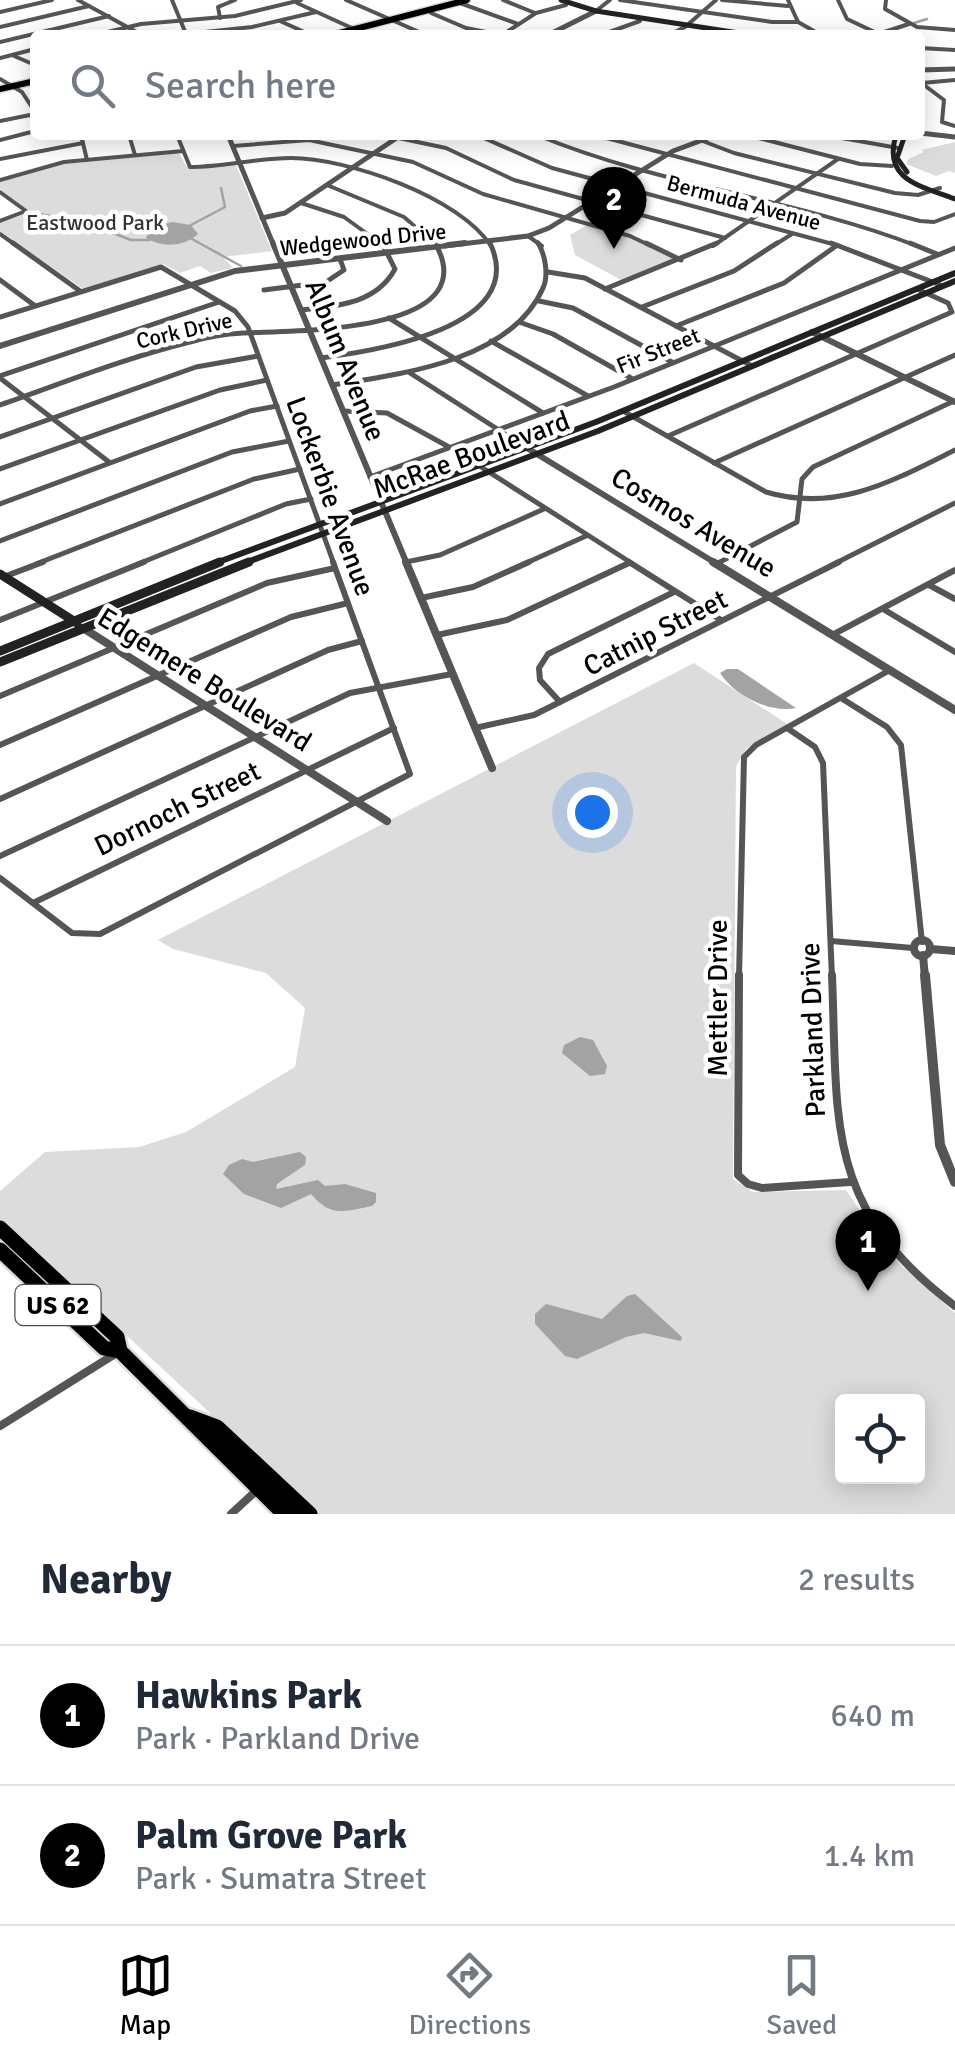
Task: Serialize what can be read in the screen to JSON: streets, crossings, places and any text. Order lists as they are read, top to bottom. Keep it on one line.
{"streets":{"highway":["US 62"],"main road":["McRae Boulevard","Edgemere Boulevard"],"street":["Bermuda Avenue","Wedgewood Drive","Cork Drive","Fir Street","Album Avenue","Lockerbie Avenue","Cosmos Avenue","Catnip Street","Dornoch Street","Mettler Drive","Parkland Drive"]},"crossings":[["Bermuda Avenue","Wedgewood Drive"],["Bermuda Avenue","Fir Street"],["Bermuda Avenue","McRae Boulevard"],["Wedgewood Drive","Cork Drive"],["Wedgewood Drive","Album Avenue"],["Wedgewood Drive","Lockerbie Avenue"],["Cork Drive","Album Avenue"],["Cork Drive","Lockerbie Avenue"],["Fir Street","Album Avenue"],["Fir Street","Cosmos Avenue"],["Album Avenue","McRae Boulevard"],["Album Avenue","Catnip Street"],["McRae Boulevard","Lockerbie Avenue"],["McRae Boulevard","Cosmos Avenue"],["McRae Boulevard","Edgemere Boulevard"],["Lockerbie Avenue","Edgemere Boulevard"],["Lockerbie Avenue","Dornoch Street"],["Cosmos Avenue","Catnip Street"],["Edgemere Boulevard","Dornoch Street"],["Mettler Drive","Parkland Drive"]],"parks":["Eastwood Park"],"page":{"search":"Search here","pins":["2","1"],"heading":["Nearby","2 results"],"list":[{"mark":"1","name":"Hawkins Park","note":"Park · Parkland Drive","value":"640 m"},{"mark":"2","name":"Palm Grove Park","note":"Park · Sumatra Street","value":"1.4 km"}],"nav":["Map","Directions","Saved"]}}
